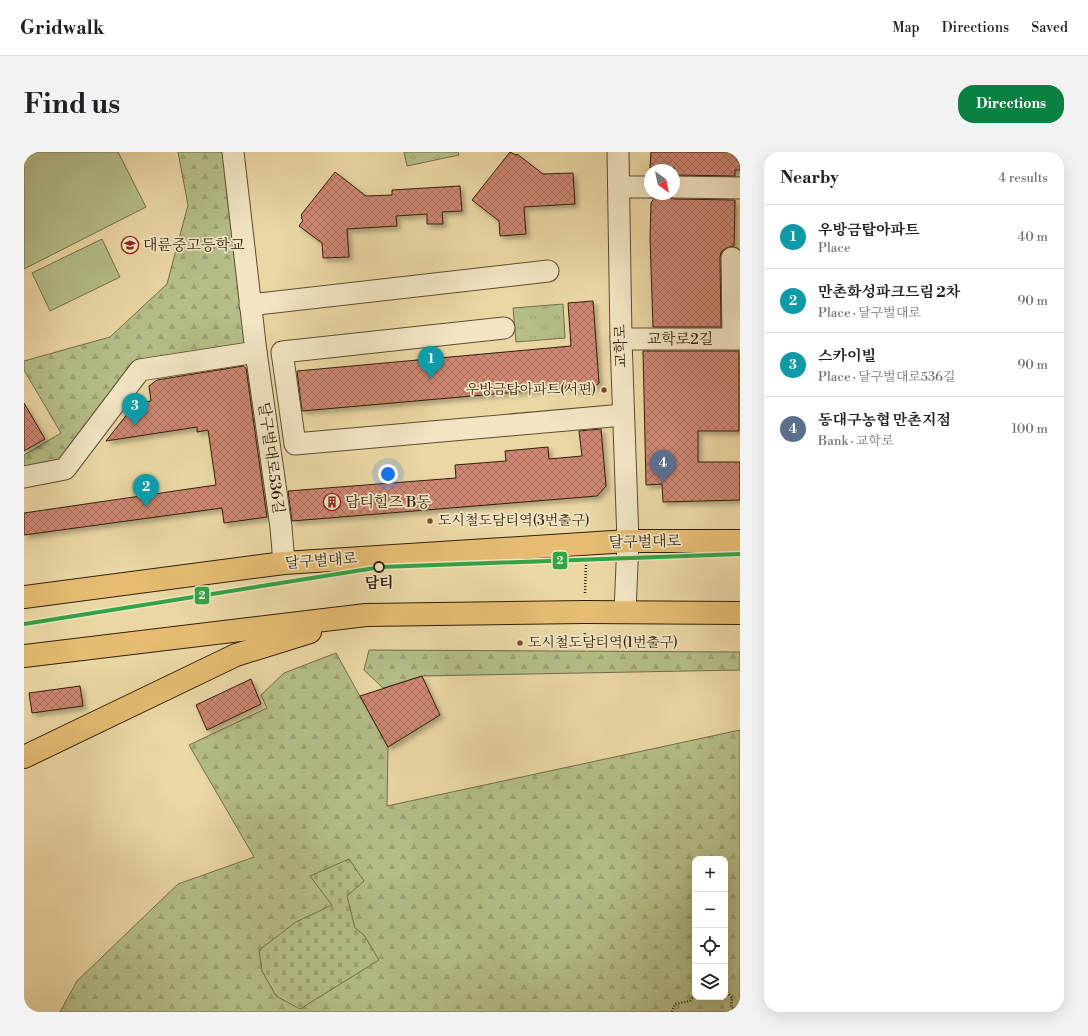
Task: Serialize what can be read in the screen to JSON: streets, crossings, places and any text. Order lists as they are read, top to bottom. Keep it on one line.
{"streets":{"main road":["달구벌대로"],"street":["교학로2길","교학로","달구벌대로536길"]},"crossings":[["교학로2길","교학로"],["교학로","달구벌대로"],["달구벌대로536길","달구벌대로"]],"places":{"school or university":["대륜중고등학교"],"other":["우방금탑아파트(서편)","도시철도담티역(3번출구)","담티","도시철도담티역(1번출구)"],"building":["담티힐즈 B동"]},"lines":["transit line 2"],"north":"bottom right","page":{"header":"Gridwalk","nav":["Map","Directions","Saved"],"buttons":"Directions","title":"Find us","heading":["Nearby","4 results"],"list":[{"mark":"1","name":"우방금탑아파트","note":"Place","value":"40 m"},{"mark":"2","name":"만촌화성파크드림 2차","note":"Place · 달구벌대로","value":"90 m"},{"mark":"3","name":"스카이빌","note":"Place · 달구벌대로536길","value":"90 m"},{"mark":"4","name":"동대구농협 만촌지점","note":"Bank · 교학로","value":"100 m"}],"pins":["1","3","4","2"],"map_buttons":["+","−"]}}
